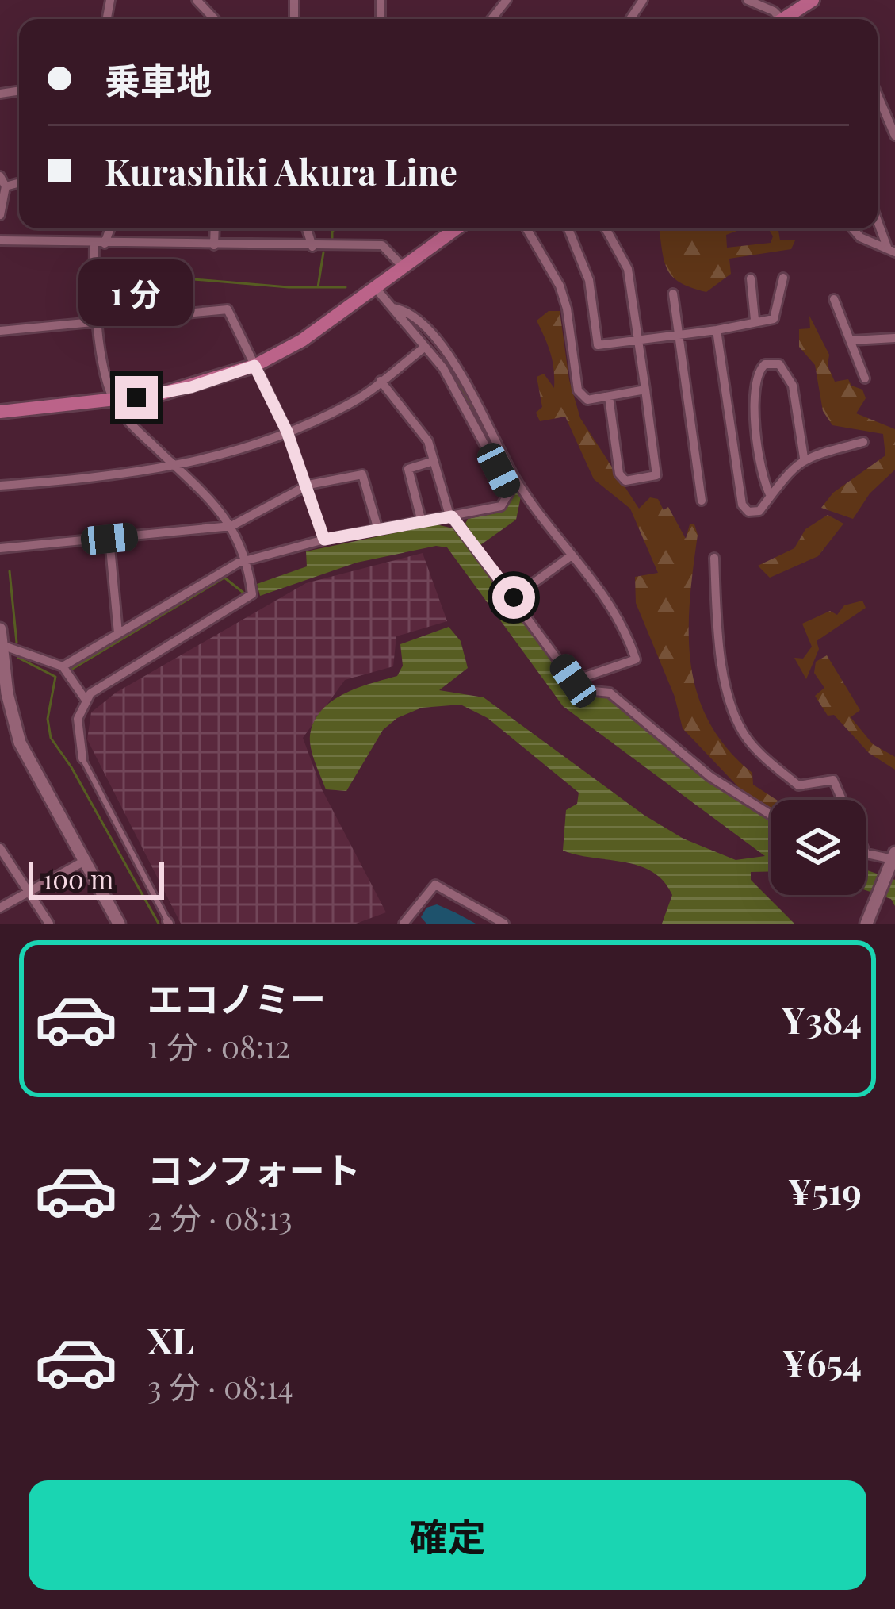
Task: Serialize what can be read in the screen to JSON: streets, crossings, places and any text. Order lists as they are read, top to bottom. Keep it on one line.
{"scale_bar":"100 m","page":{"banner":["乗車地","Kurashiki Akura Line"],"bubble":"1 分","scale":"100 m","list":[{"name":"エコノミー","note":"1 分 · 08:12","value":"¥384"},{"name":"コンフォート","note":"2 分 · 08:13","value":"¥519"},{"name":"XL","note":"3 分 · 08:14","value":"¥654"}],"buttons":"確定"}}
